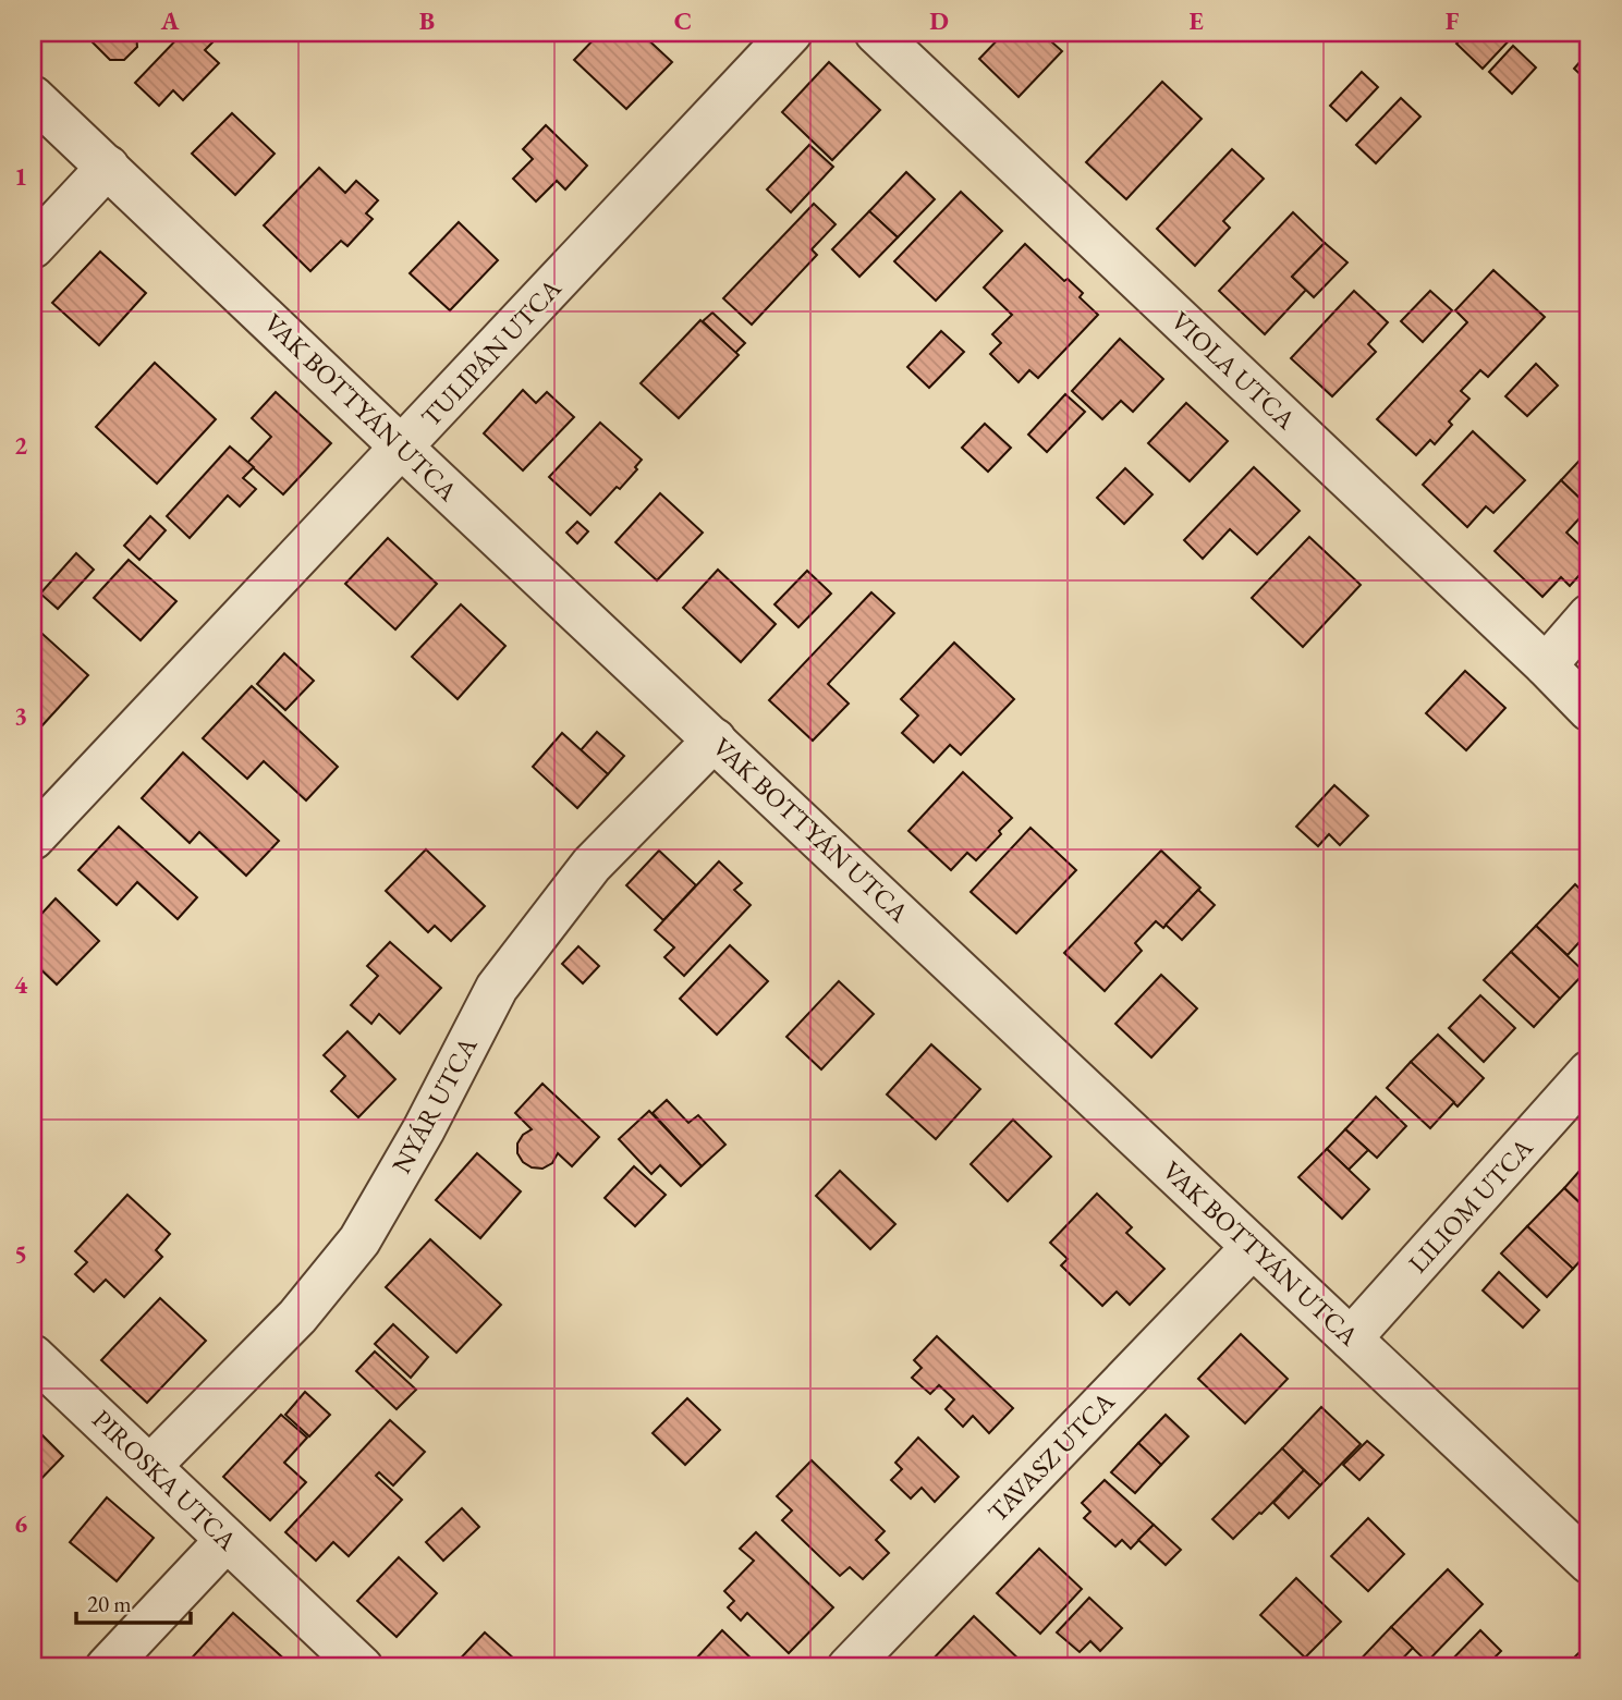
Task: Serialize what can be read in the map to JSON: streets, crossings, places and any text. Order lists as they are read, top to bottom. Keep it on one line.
{"streets":{"street":["TULIPÁN UTCA","VIOLA UTCA","VAK BOTTYÁN UTCA","NYÁR UTCA","LILIOM UTCA","TAVASZ UTCA","PIROSKA UTCA"]},"crossings":[["TULIPÁN UTCA","VAK BOTTYÁN UTCA"],["VAK BOTTYÁN UTCA","NYÁR UTCA"],["VAK BOTTYÁN UTCA","LILIOM UTCA"],["VAK BOTTYÁN UTCA","TAVASZ UTCA"],["NYÁR UTCA","PIROSKA UTCA"]],"scale_bar":"20 m","grid":{"columns":["A","B","C","D","E","F"],"rows":["1","2","3","4","5","6"]}}
